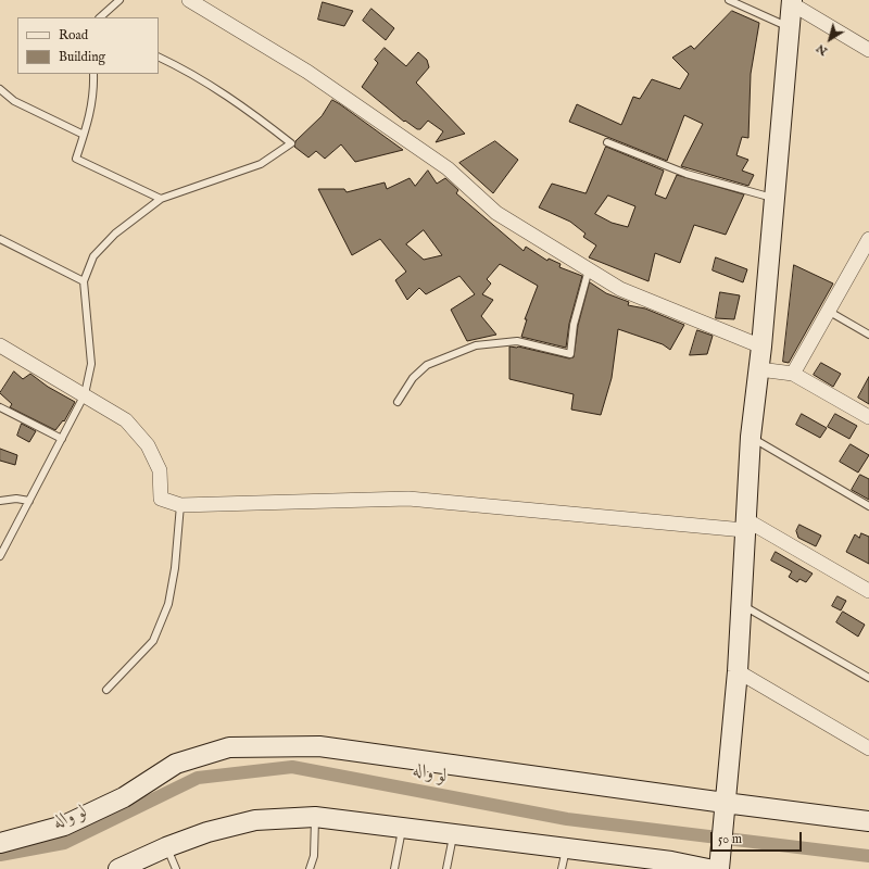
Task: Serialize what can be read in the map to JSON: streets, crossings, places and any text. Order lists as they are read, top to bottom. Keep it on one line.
{"water":["لو واله"],"legend":["Road","Building"],"scale_bar":"50 m","north":"bottom left"}
